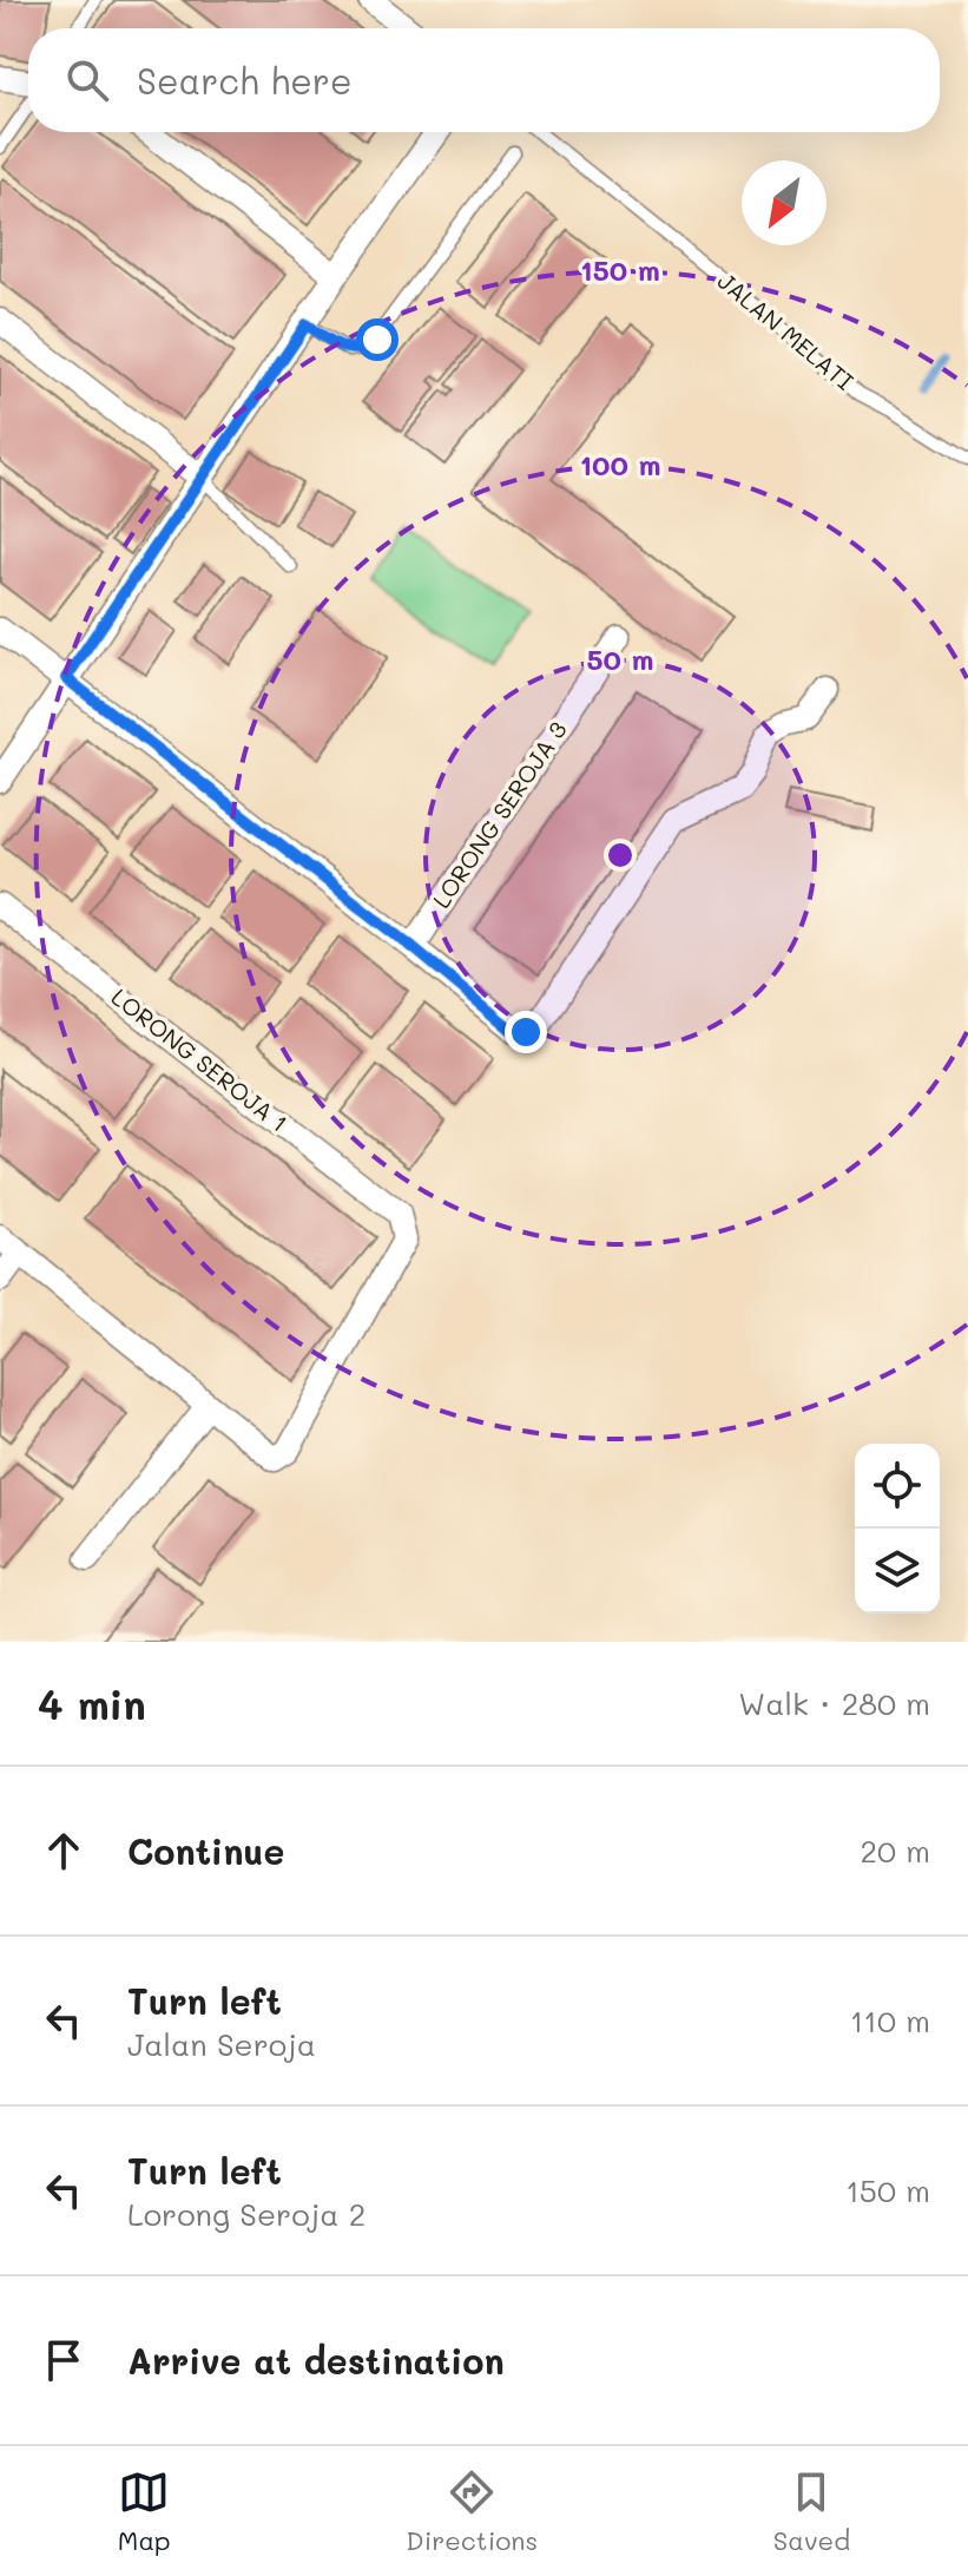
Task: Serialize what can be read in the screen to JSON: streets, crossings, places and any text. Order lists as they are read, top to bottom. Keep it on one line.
{"streets":{"street":["LORONG SEROJA 3","LORONG SEROJA 1"],"lane":["JALAN MELATI"]},"north":"bottom left","page":{"search":"Search here","heading":["4 min","Walk · 280 m"],"list":[["Continue","20 m"],["Turn left","Jalan Seroja","110 m"],["Turn left","Lorong Seroja 2","150 m"],"Arrive at destination"],"nav":["Map","Directions","Saved"]},"rings":["150 m","100 m","50 m"]}
